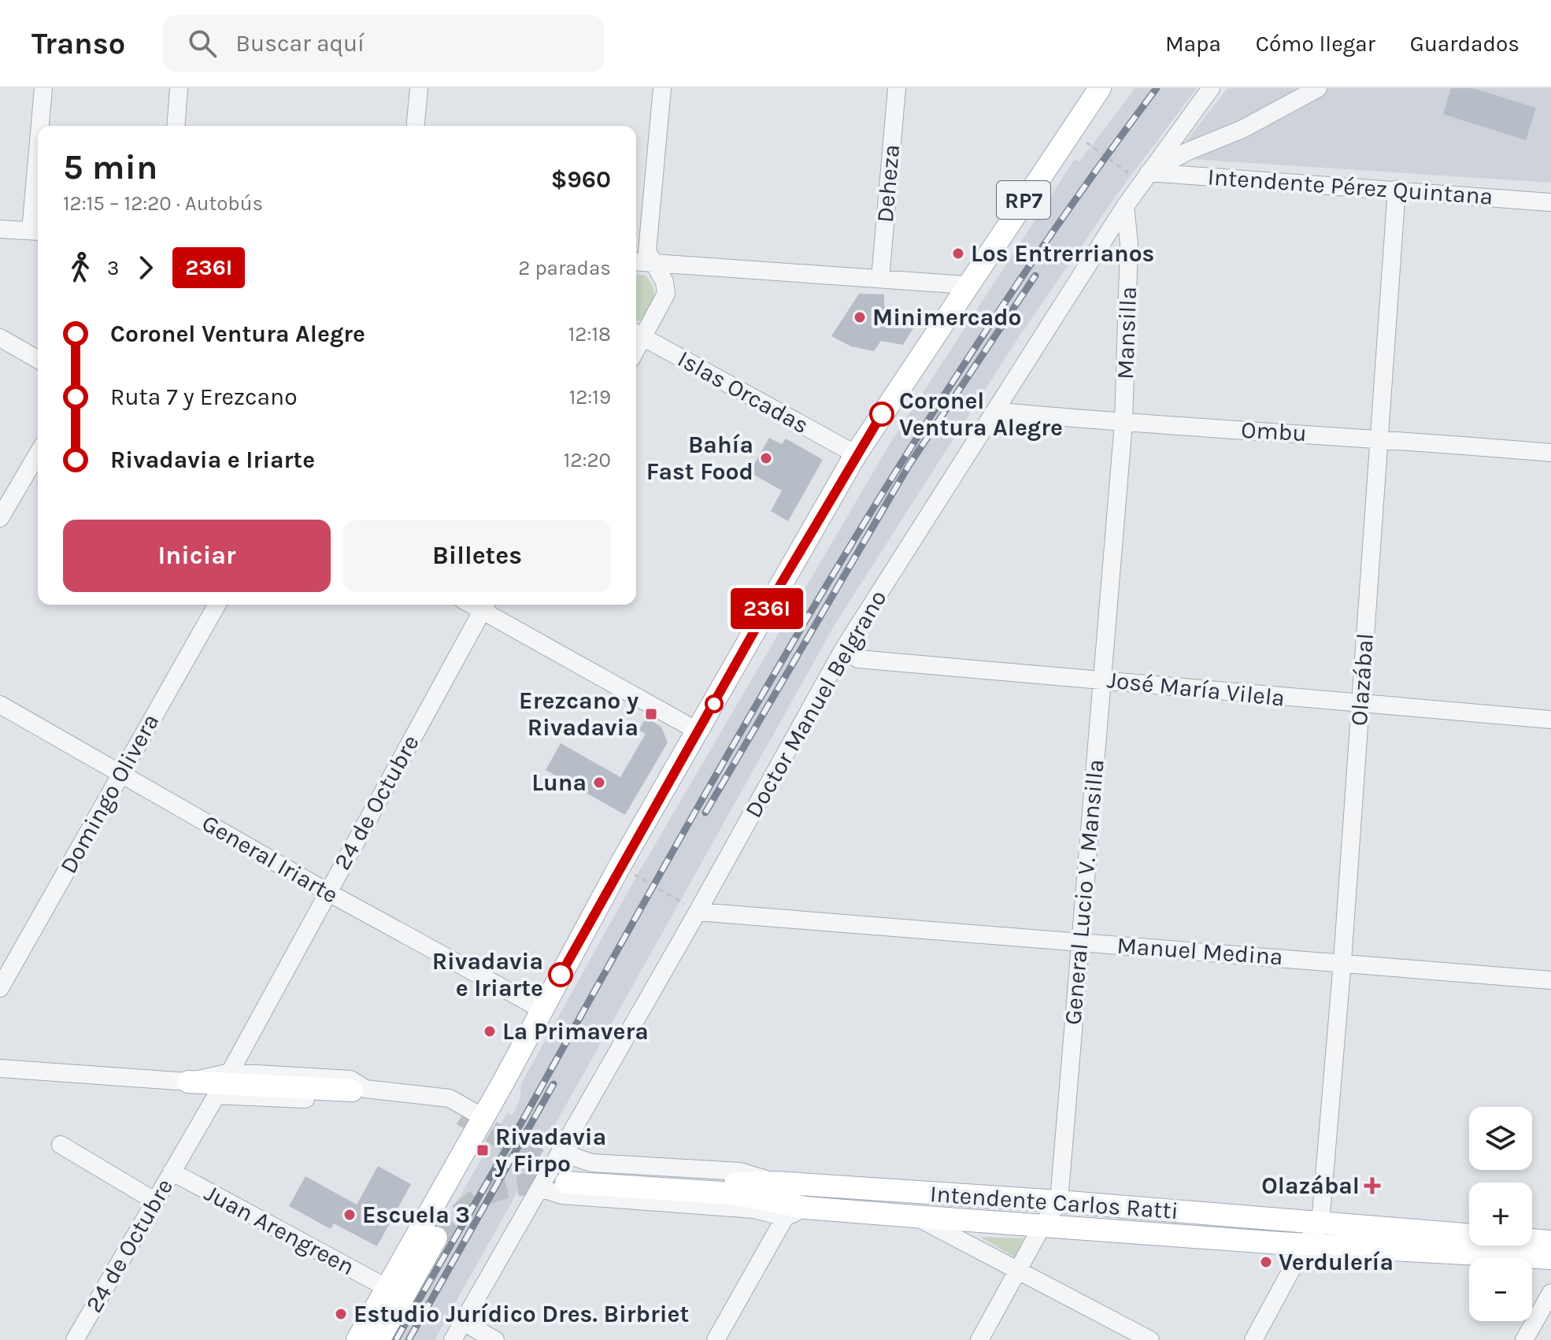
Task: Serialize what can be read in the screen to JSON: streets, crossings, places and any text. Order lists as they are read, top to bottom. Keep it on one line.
{"streets":{"main road":["RP7","Intendente Carlos Ratti"],"street":["Deheza","Intendente Pérez Quintana","Mansilla","Islas Orcadas","Ombu","Olazábal","José María Vilela","Doctor Manuel Belgrano","Domingo Olivera","24 de Octubre","General Iriarte","General Lucio V. Mansilla","Manuel Medina","Juan Arengreen"]},"crossings":[["Intendente Pérez Quintana","Olazábal"],["Intendente Pérez Quintana","Doctor Manuel Belgrano"],["RP7","Islas Orcadas"],["RP7","General Iriarte"],["RP7","Juan Arengreen"],["Mansilla","Ombu"],["Mansilla","Doctor Manuel Belgrano"],["Mansilla","General Lucio V. Mansilla"],["Ombu","Olazábal"],["Ombu","Doctor Manuel Belgrano"],["Ombu","General Lucio V. Mansilla"],["Olazábal","José María Vilela"],["Olazábal","Manuel Medina"],["Olazábal","Intendente Carlos Ratti"],["José María Vilela","Doctor Manuel Belgrano"],["José María Vilela","General Lucio V. Mansilla"],["Doctor Manuel Belgrano","Manuel Medina"],["Doctor Manuel Belgrano","Intendente Carlos Ratti"],["Domingo Olivera","General Iriarte"],["24 de Octubre","General Iriarte"],["24 de Octubre","Juan Arengreen"],["General Lucio V. Mansilla","Manuel Medina"],["General Lucio V. Mansilla","Intendente Carlos Ratti"]],"places":{"other":["Los Entrerrianos","Minimercado","Coronel Ventura Alegre","Bahía Fast Food","Luna","Rivadavia e Iriarte","La Primavera","Escuela 3","Verdulería","Estudio Jurídico Dres. Birbriet"],"transit":["Erezcano y Rivadavia","Rivadavia y Firpo"],"health":["Olazábal"]},"lines":["bus line 236I"],"page":{"header":"Transo","search":"Buscar aquí","nav":["Mapa","Cómo llegar","Guardados"],"on_map":"236I","heading":["5 min","12:15 – 12:20 · Autobús","$960"],"legs":["3","236I","2 paradas"],"list":[{"name":"Coronel Ventura Alegre","value":"12:18"},{"name":"Ruta 7 y Erezcano","value":"12:19"},{"name":"Rivadavia e Iriarte","value":"12:20"}],"buttons":["Iniciar","Billetes"],"map_buttons":["+","−"]}}
